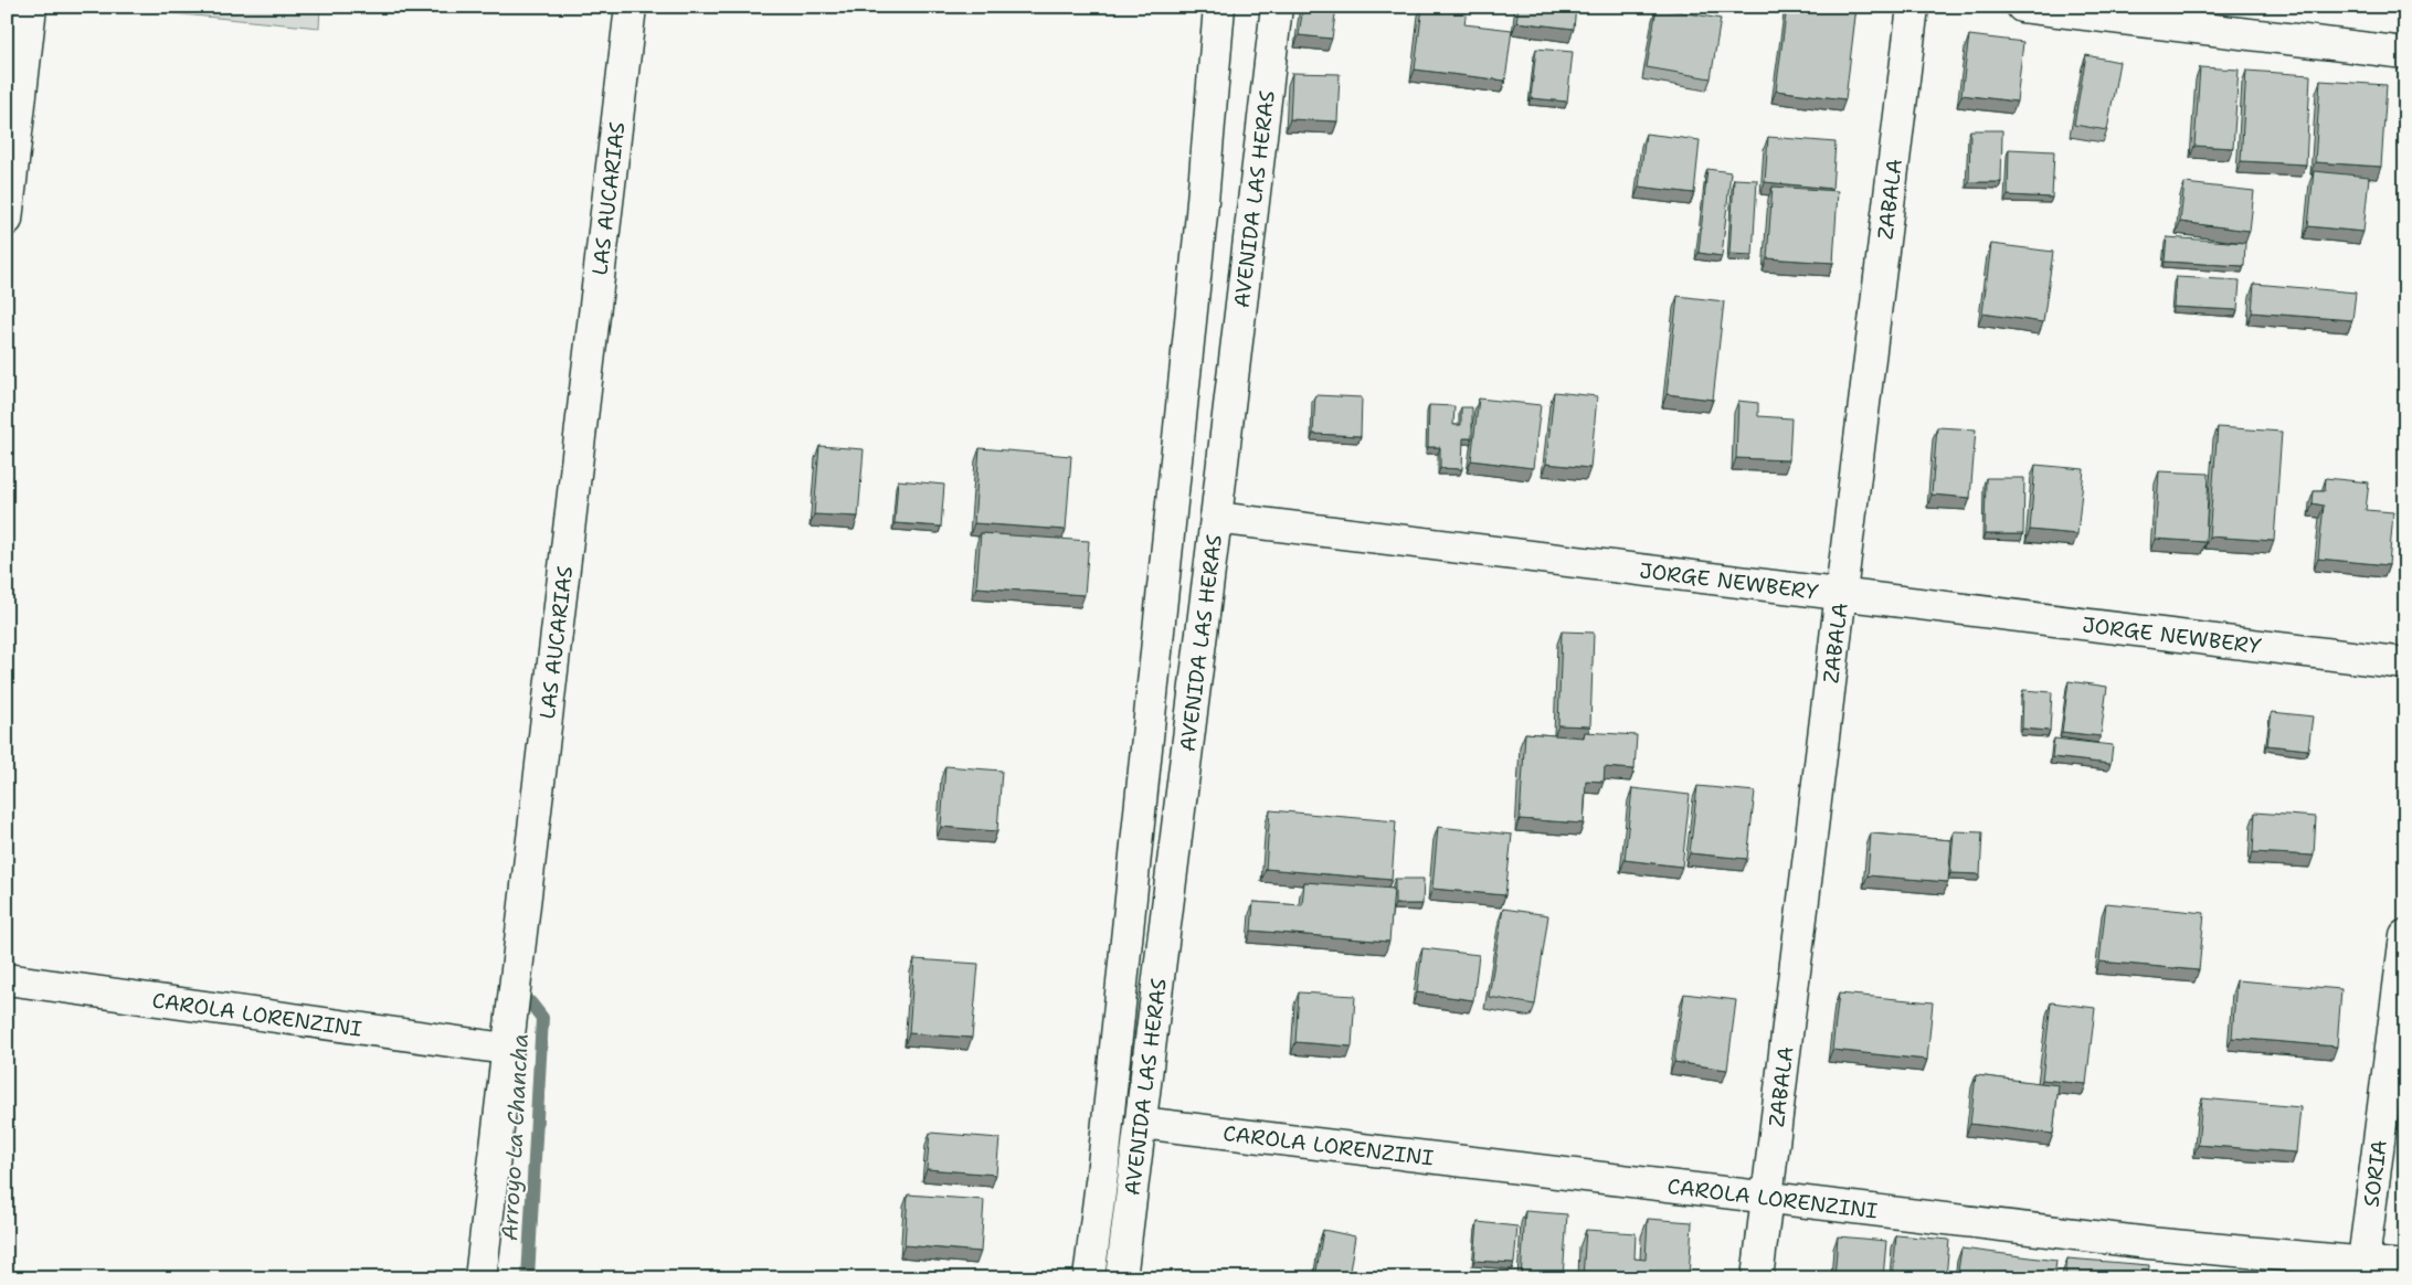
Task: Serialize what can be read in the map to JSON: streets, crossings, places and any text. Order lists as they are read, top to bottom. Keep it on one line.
{"streets":{"street":["LAS AUCARIAS","AVENIDA LAS HERAS","ZABALA","JORGE NEWBERY","CAROLA LORENZINI","SORIA"]},"crossings":[["LAS AUCARIAS","CAROLA LORENZINI"],["AVENIDA LAS HERAS","JORGE NEWBERY"],["AVENIDA LAS HERAS","CAROLA LORENZINI"],["ZABALA","JORGE NEWBERY"],["ZABALA","CAROLA LORENZINI"],["CAROLA LORENZINI","SORIA"]],"water":["Arroyo La Chancha"]}
